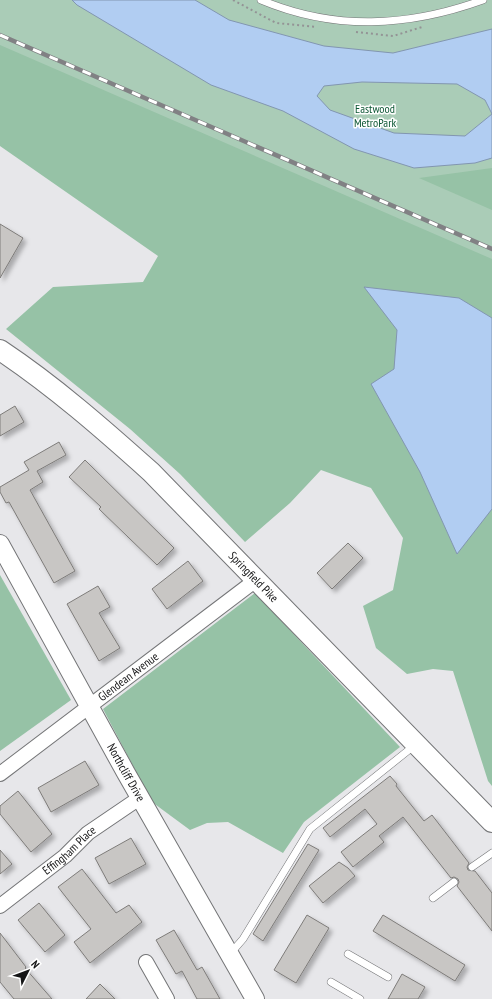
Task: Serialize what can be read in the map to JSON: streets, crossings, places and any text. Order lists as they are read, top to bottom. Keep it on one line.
{"streets":{"main road":["Springfield Pike"],"street":["Glendean Avenue","Northcliff Drive","Effingham Place"]},"crossings":[["Springfield Pike","Glendean Avenue"],["Glendean Avenue","Northcliff Drive"],["Northcliff Drive","Effingham Place"]],"parks":["Eastwood MetroPark"],"north":"top right"}
